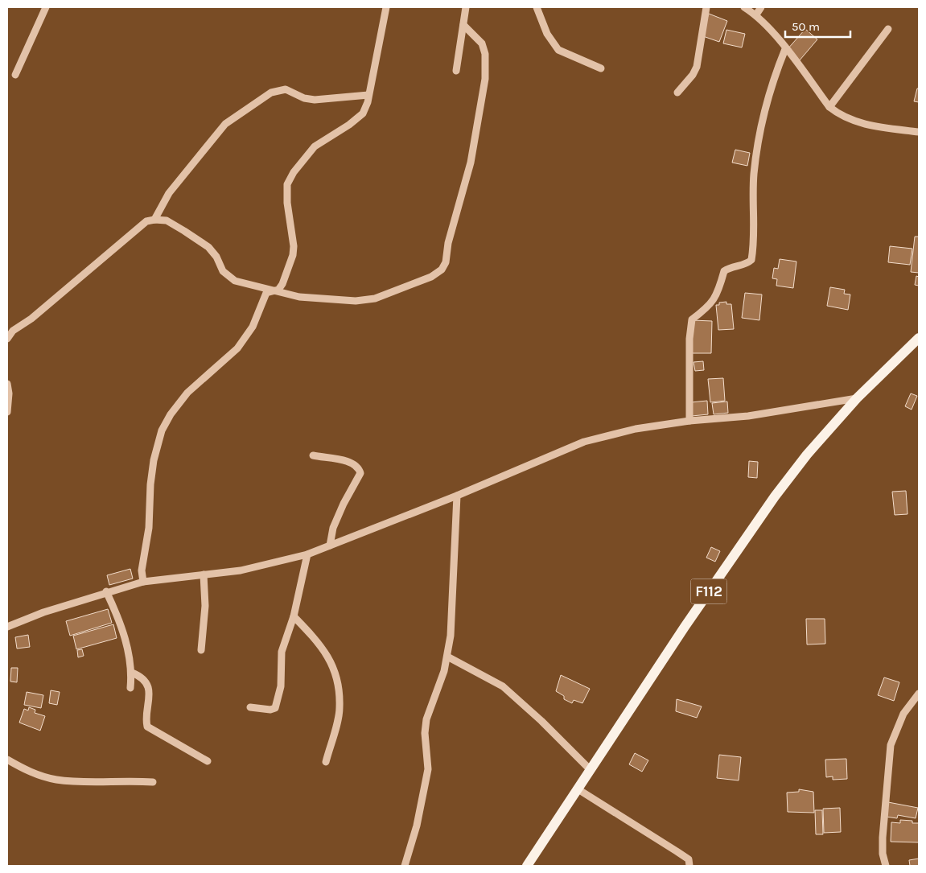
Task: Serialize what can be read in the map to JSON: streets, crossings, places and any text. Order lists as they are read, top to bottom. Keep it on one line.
{"streets":{"main road":["F112"]},"scale_bar":"50 m"}
